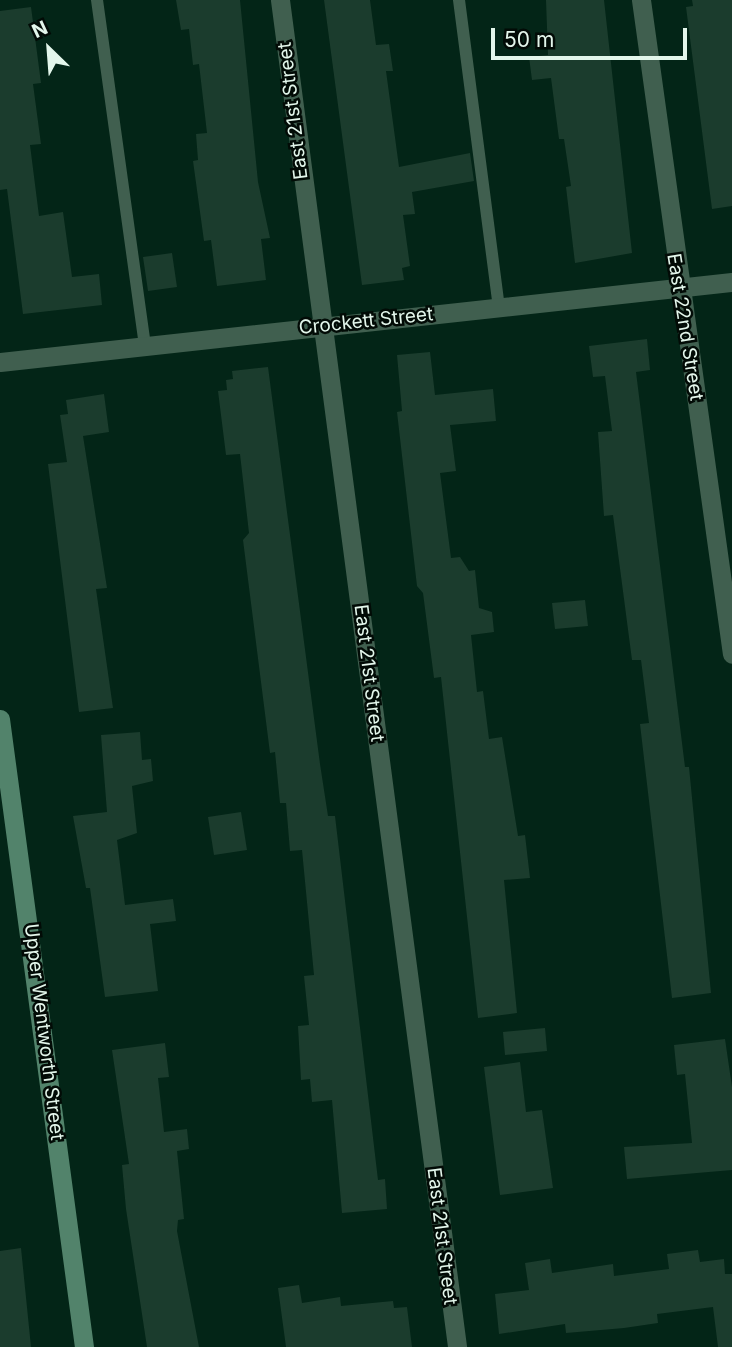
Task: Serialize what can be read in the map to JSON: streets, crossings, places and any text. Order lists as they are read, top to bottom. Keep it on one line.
{"streets":{"main road":["Upper Wentworth Street"],"street":["East 21st Street","Crockett Street","East 22nd Street"]},"crossings":[["East 21st Street","Crockett Street"],["Crockett Street","East 22nd Street"]],"scale_bar":"50 m","north":"top left"}
